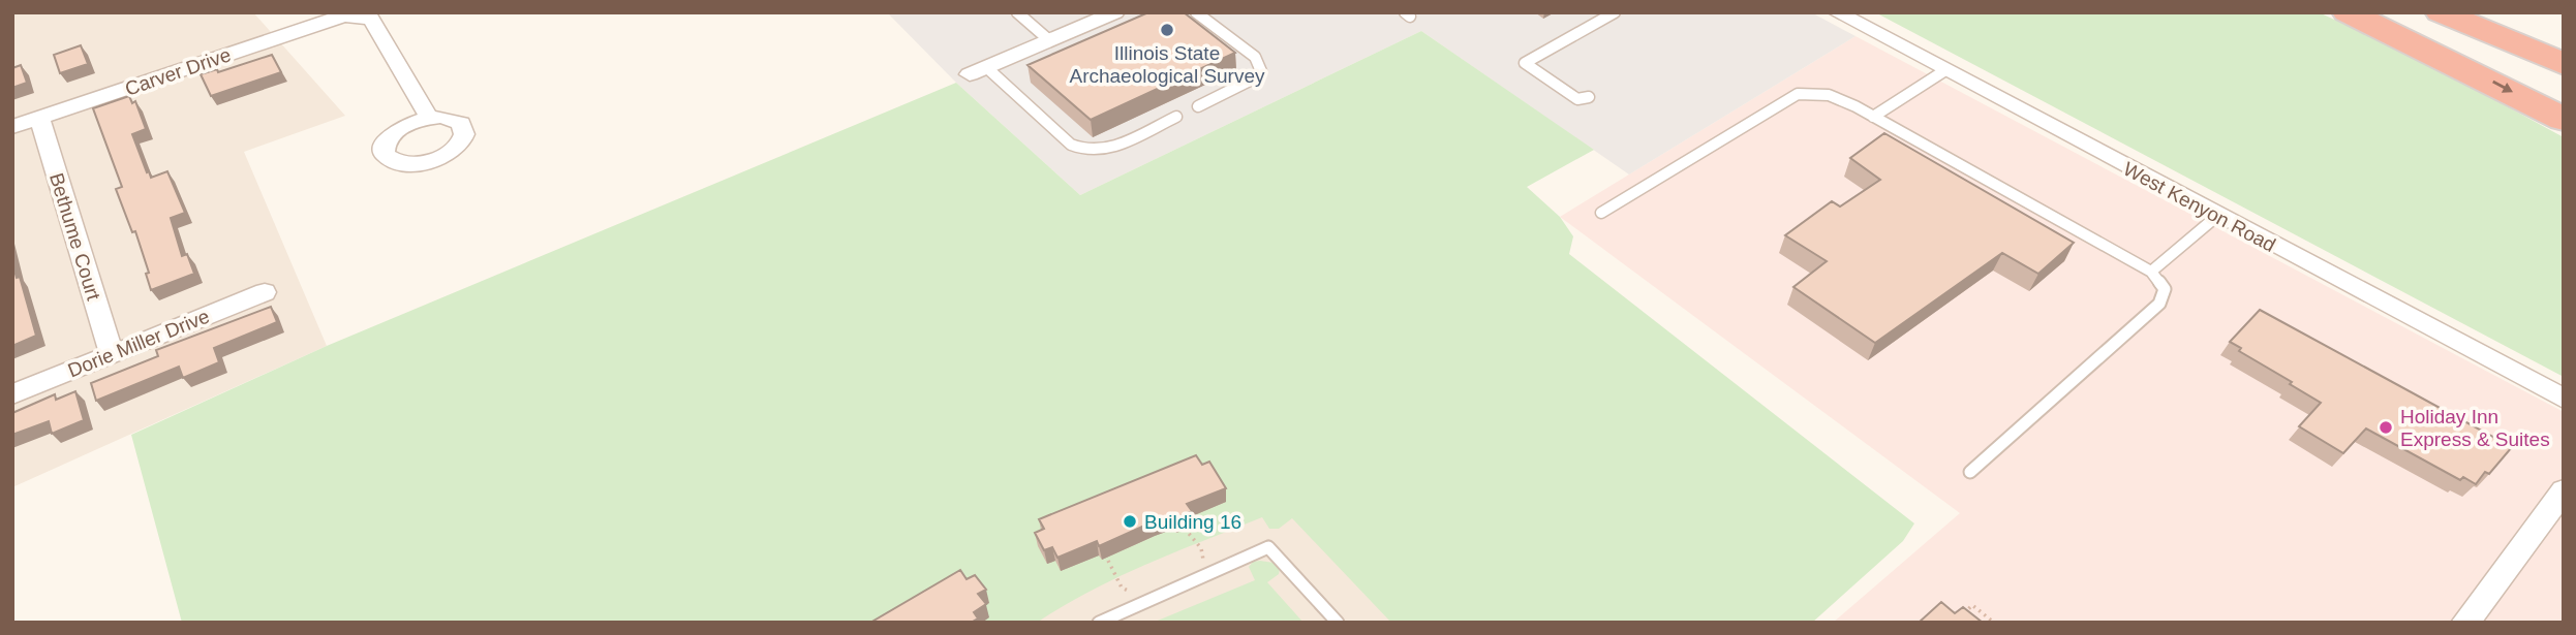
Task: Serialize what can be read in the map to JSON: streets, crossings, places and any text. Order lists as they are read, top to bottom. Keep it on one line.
{"streets":{"street":["Carver Drive","West Kenyon Road","Bethume Court","Dorie Miller Drive"]},"crossings":[["Carver Drive","Bethume Court"],["Bethume Court","Dorie Miller Drive"]],"places":["Illinois State Archaeological Survey","Holiday Inn Express & Suites","Building 16"]}
